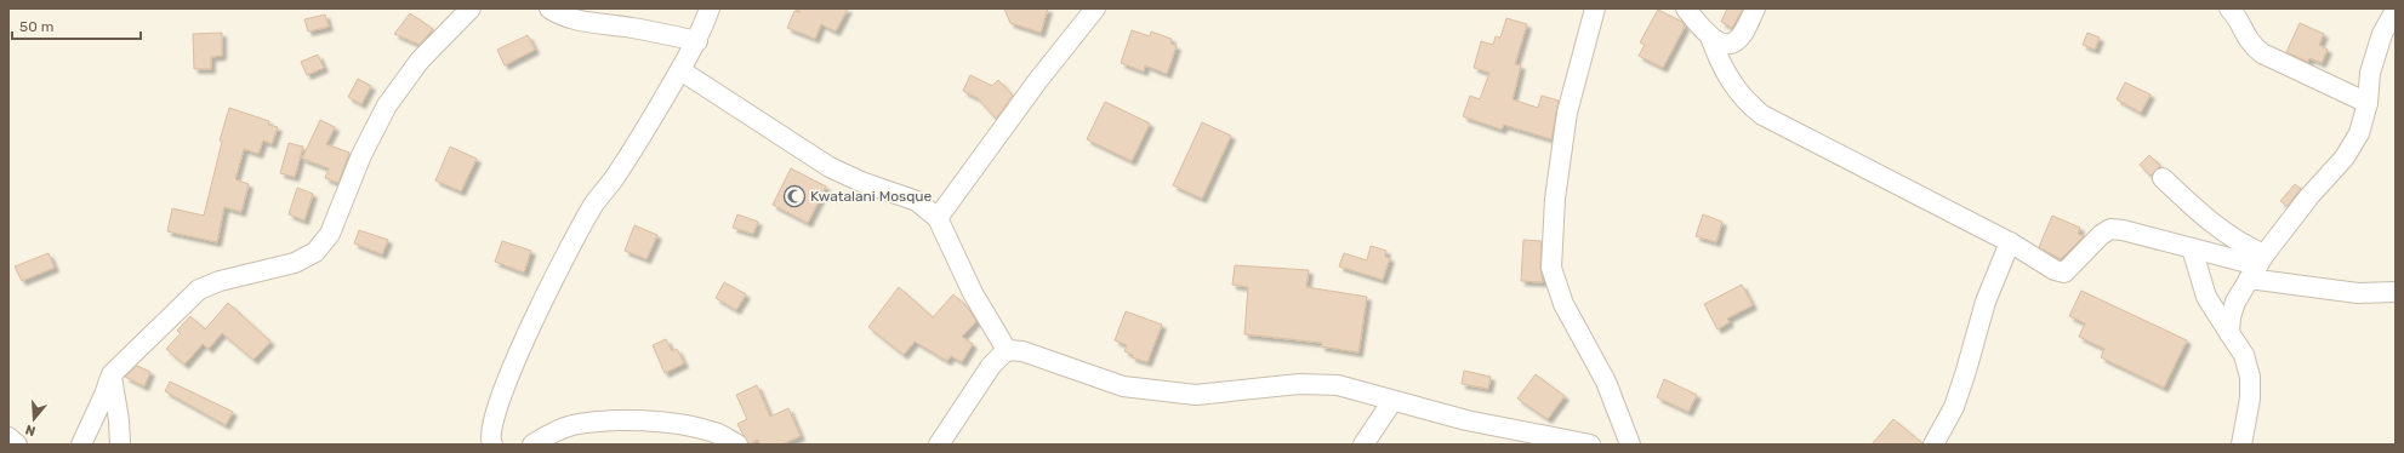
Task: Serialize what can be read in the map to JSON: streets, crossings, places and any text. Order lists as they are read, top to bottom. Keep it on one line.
{"places":{"mosque":["Kwatalani Mosque"]},"scale_bar":"50 m","north":"bottom"}
